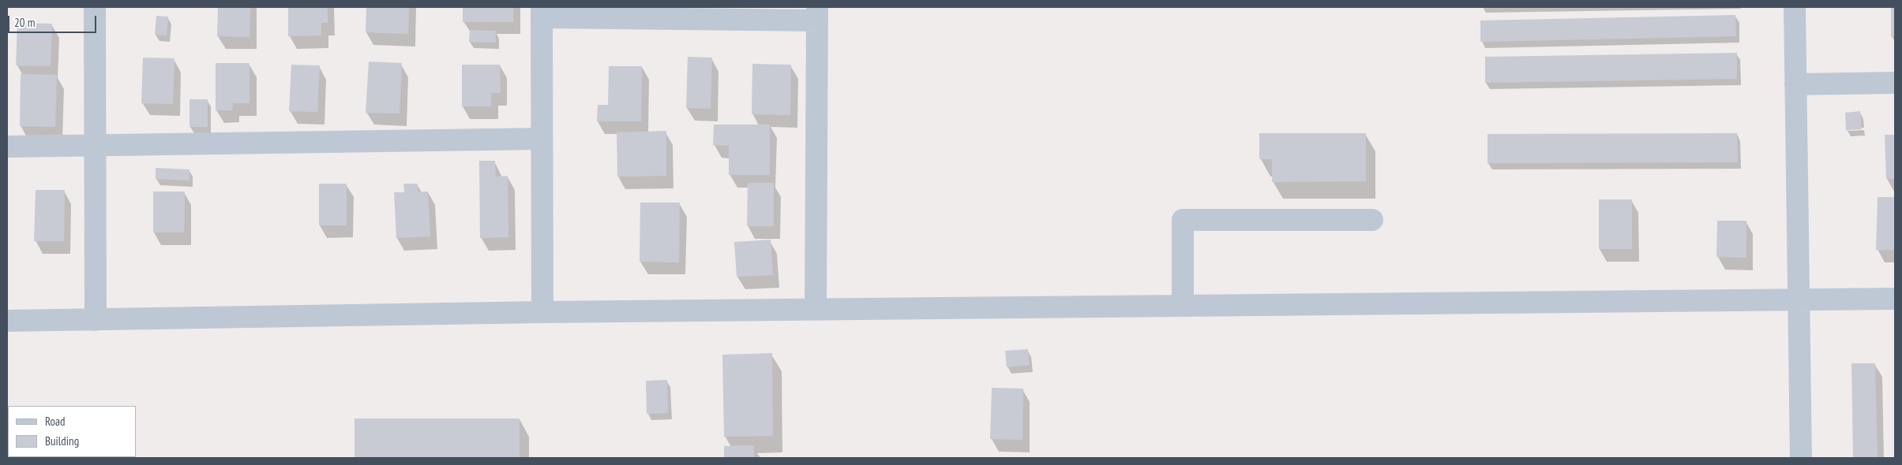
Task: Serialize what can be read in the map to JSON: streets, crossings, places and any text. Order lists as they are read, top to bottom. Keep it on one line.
{"legend":["Road","Building"],"scale_bar":"20 m"}
